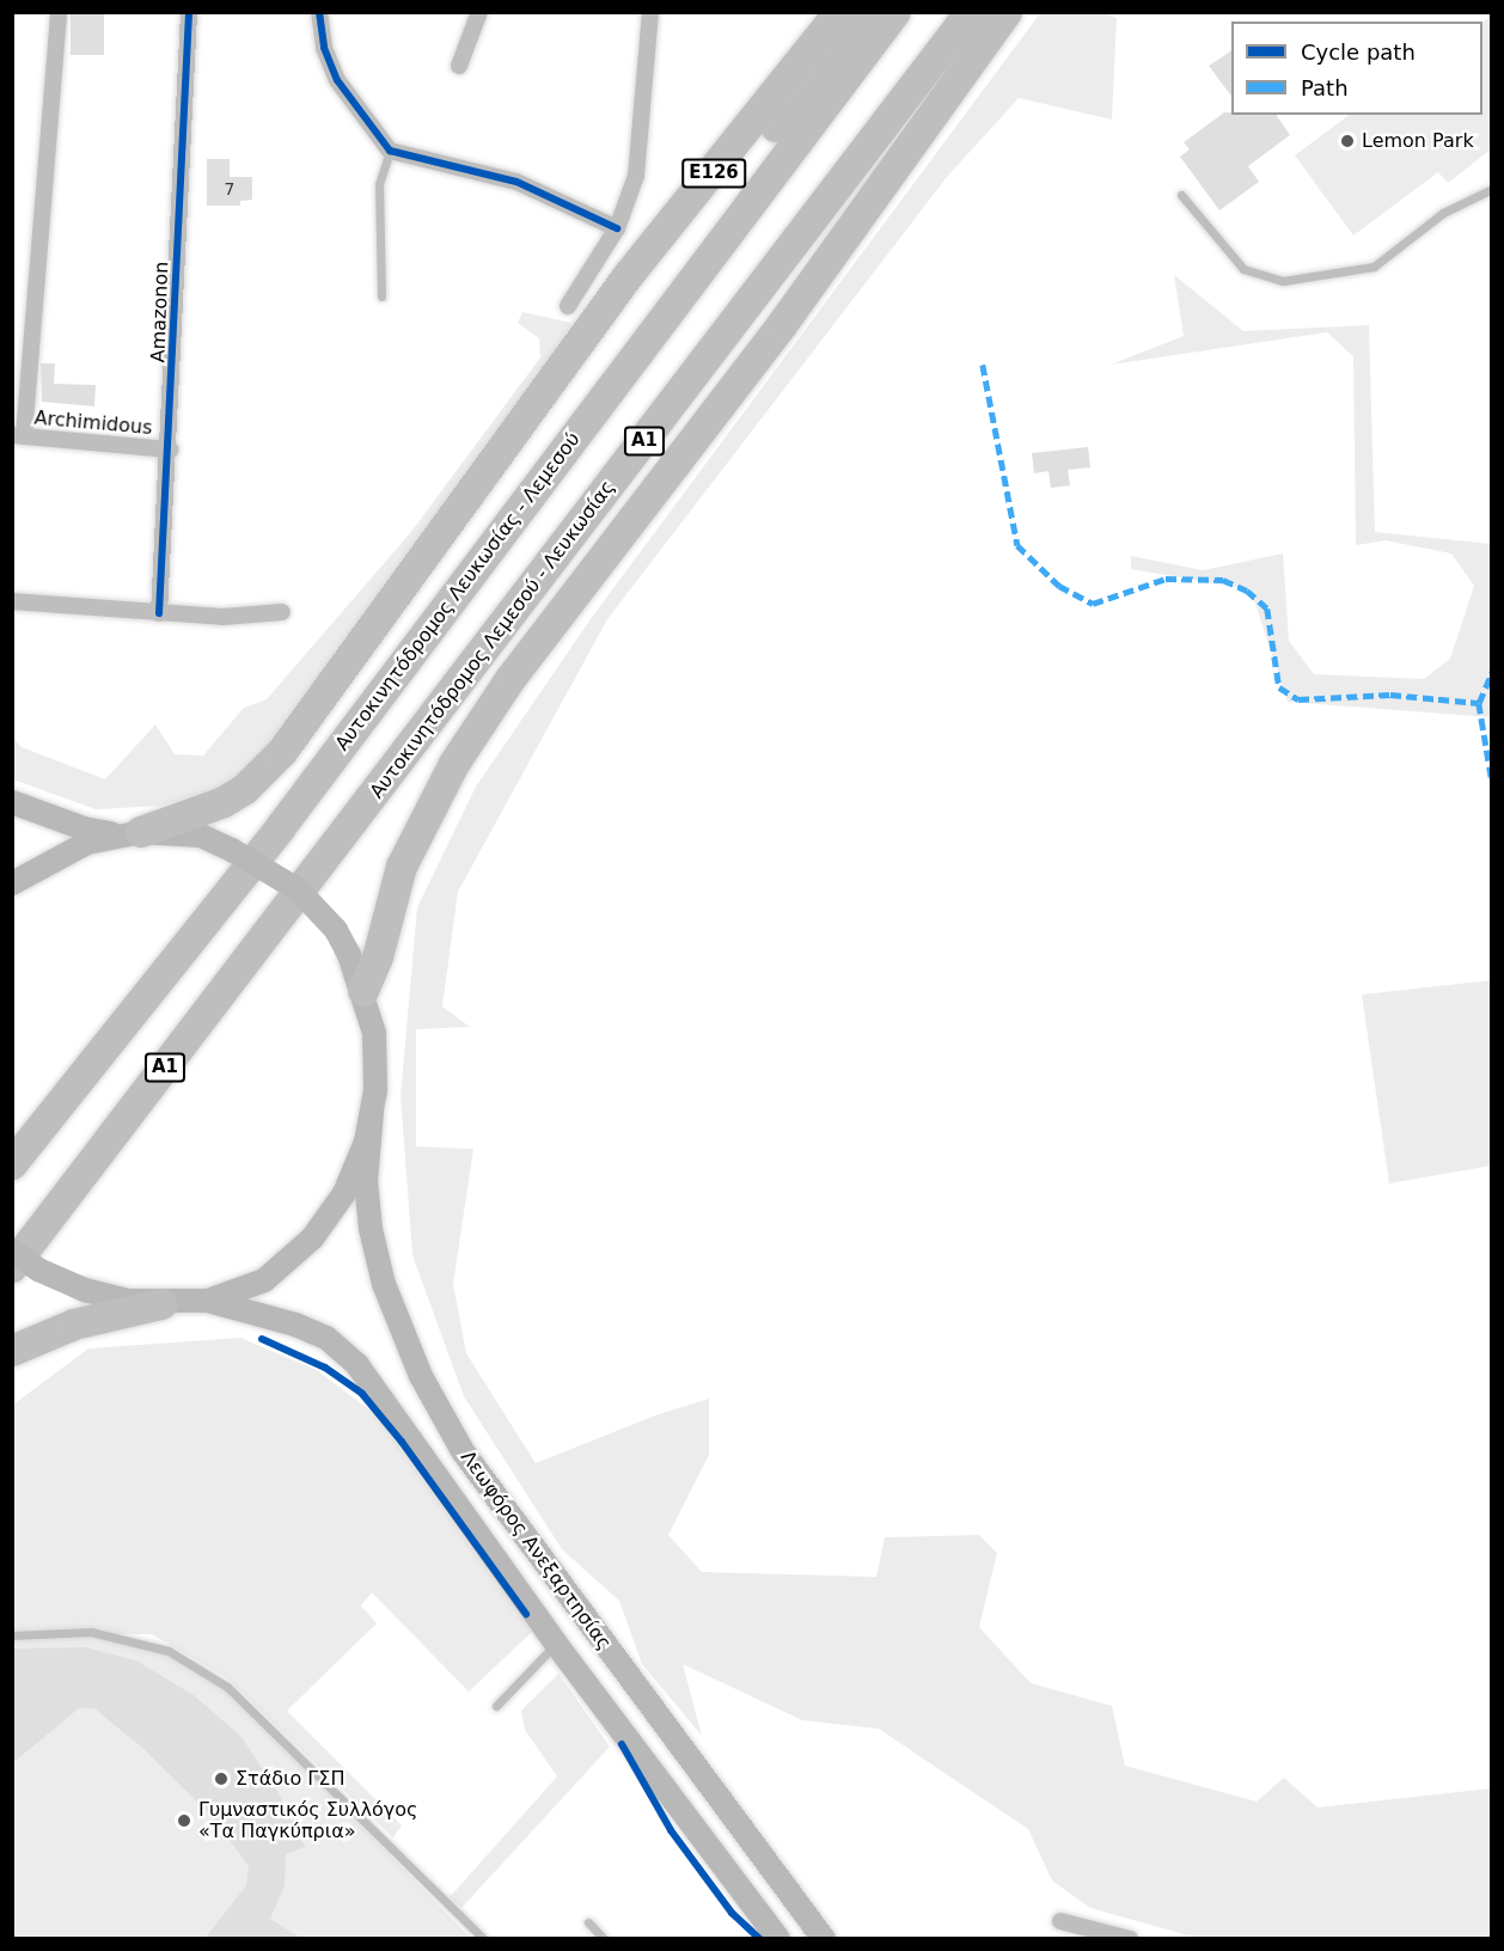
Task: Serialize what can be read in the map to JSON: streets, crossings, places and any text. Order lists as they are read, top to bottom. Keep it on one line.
{"streets":{"highway":["E126","A1","Αυτοκινητόδρομος Λευκωσίας - Λεμεσού","Αυτοκινητόδρομος Λεμεσού - Λευκωσίας"],"main road":["Λεωφόρος Ανεξαρτησίας"],"street":["Amazonon","Archimidous"]},"crossings":[["Amazonon","Archimidous"]],"places":["Lemon Park","Στάδιο ΓΣΠ","Γυμναστικός Συλλόγος «Τα Παγκύπρια»"],"house_numbers":["7"],"legend":["Cycle path","Path"]}
